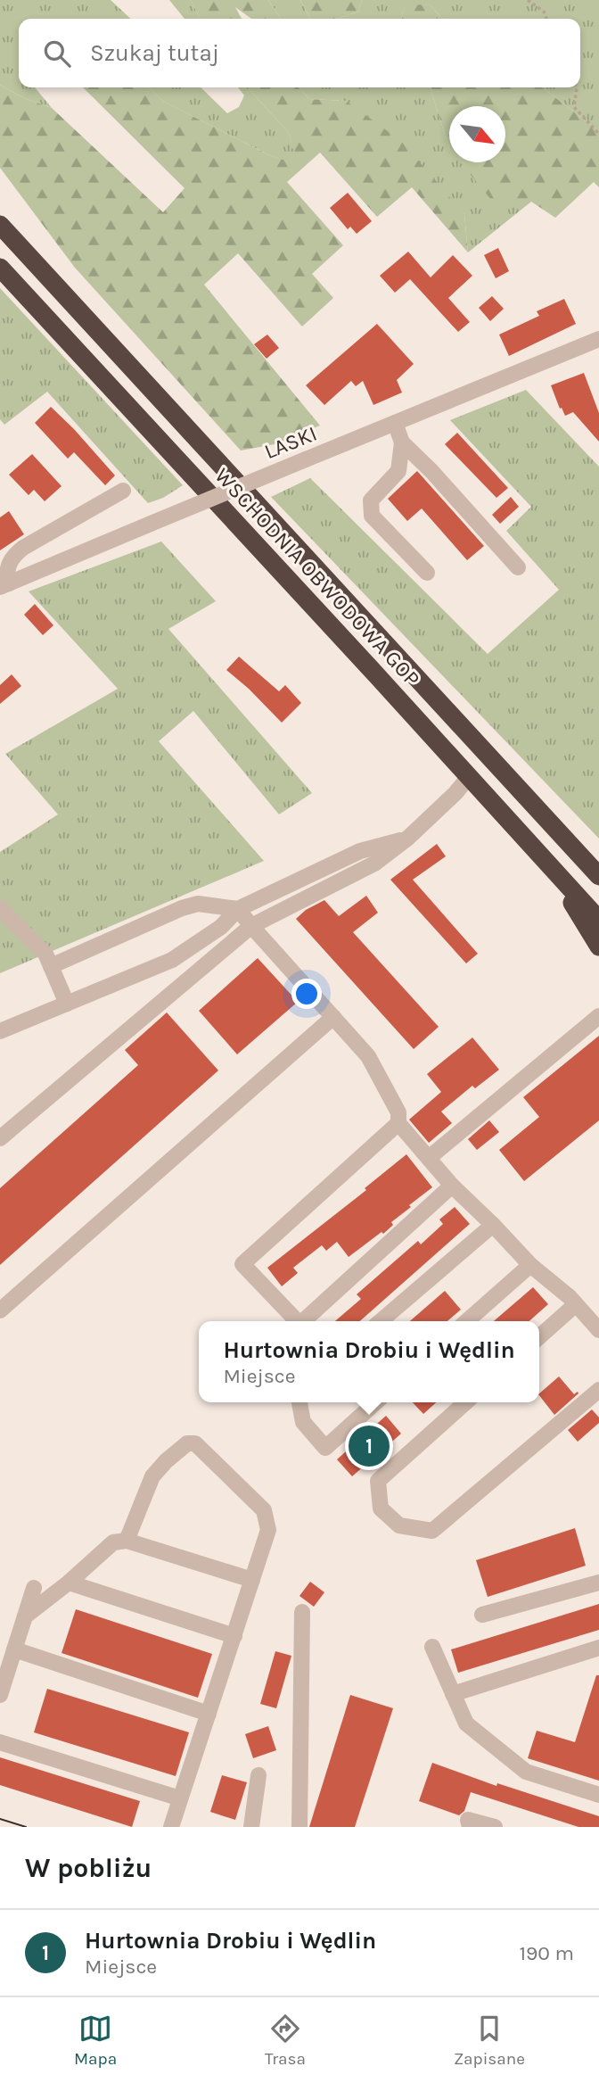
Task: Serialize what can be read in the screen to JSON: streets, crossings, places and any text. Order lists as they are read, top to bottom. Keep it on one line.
{"streets":{"highway":["WSCHODNIA OBWODOWA GOP"],"street":["LASKI"]},"north":"bottom right","page":{"search":"Szukaj tutaj","popup":["Hurtownia Drobiu i Wędlin","Miejsce"],"pins":"1","heading":"W pobliżu","list":[{"mark":"1","name":"Hurtownia Drobiu i Wędlin","note":"Miejsce","value":"190 m"}],"nav":["Mapa","Trasa","Zapisane"]}}
